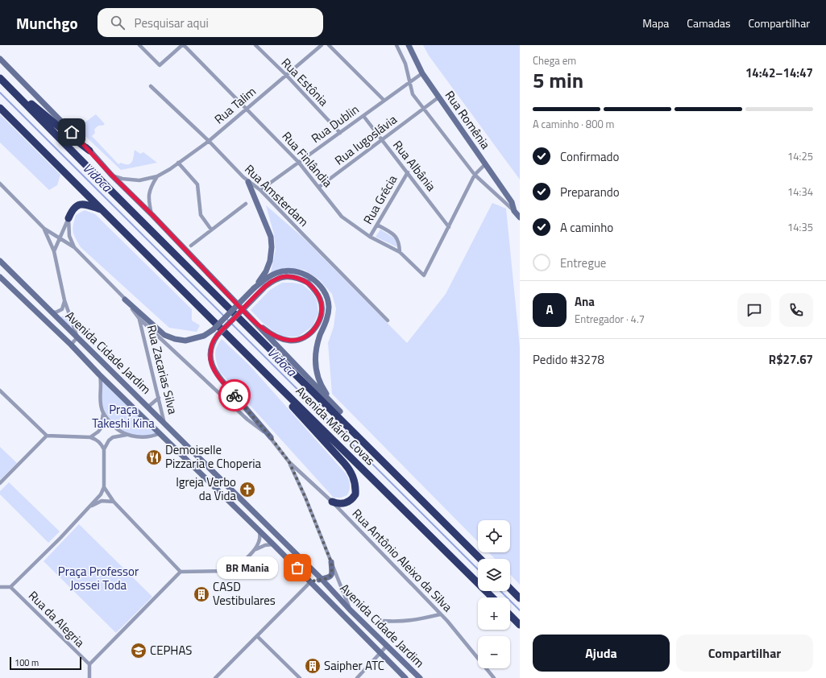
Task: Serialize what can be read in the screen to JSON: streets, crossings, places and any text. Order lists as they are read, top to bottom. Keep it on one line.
{"streets":{"highway":["Avenida Mário Covas"],"main road":["Rua Romênia","Avenida Cidade Jardim"],"street":["Rua Estônia","Rua Talim","Rua Dublin","Rua Iugoslávia","Rua Finlândia","Rua Albânia","Rua Amsterdam","Rua Grécia","Rua Zacarias Silva","Rua Antônio Aleixo da Silva","Rua da Alegria"]},"crossings":[["Rua Estônia","Rua Talim"],["Rua Estônia","Rua Dublin"],["Rua Talim","Rua Finlândia"],["Rua Talim","Rua Amsterdam"],["Rua Romênia","Rua Dublin"],["Rua Romênia","Rua Iugoslávia"],["Rua Romênia","Rua Finlândia"],["Rua Romênia","Rua Albânia"],["Rua Dublin","Rua Finlândia"],["Rua Dublin","Rua Albânia"],["Rua Dublin","Rua Amsterdam"],["Rua Iugoslávia","Rua Finlândia"],["Rua Iugoslávia","Rua Albânia"],["Rua Finlândia","Rua Grécia"],["Rua Albânia","Rua Grécia"],["Avenida Cidade Jardim","Rua Zacarias Silva"]],"water":["Vidoca"],"parks":["Praça Takeshi Kina","Praça Professor Jossei Toda"],"places":{"restaurant":["Demoiselle Pizzaria e Choperia"],"church":["Igreja Verbo da Vida"],"other":["BR Mania"],"building":["CASD Vestibulares","Saipher ATC"],"school or university":["CEPHAS"]},"scale_bar":"100 m","page":{"header":"Munchgo","search":"Pesquisar aqui","nav":["Mapa","Camadas","Compartilhar"],"heading":["5 min","Chega em","14:42–14:47"],"panel":["Ana","Entregador · 4.7","Pedido #3278","R$27.67"],"bar":"A caminho · 800 m","list":[["Confirmado","14:25"],["Preparando","14:34"],["A caminho","14:35"],"Entregue"],"round":"A","map_buttons":["+","−"],"bubble":"BR Mania","buttons":["Ajuda","Compartilhar"],"scale":"100 m"}}
